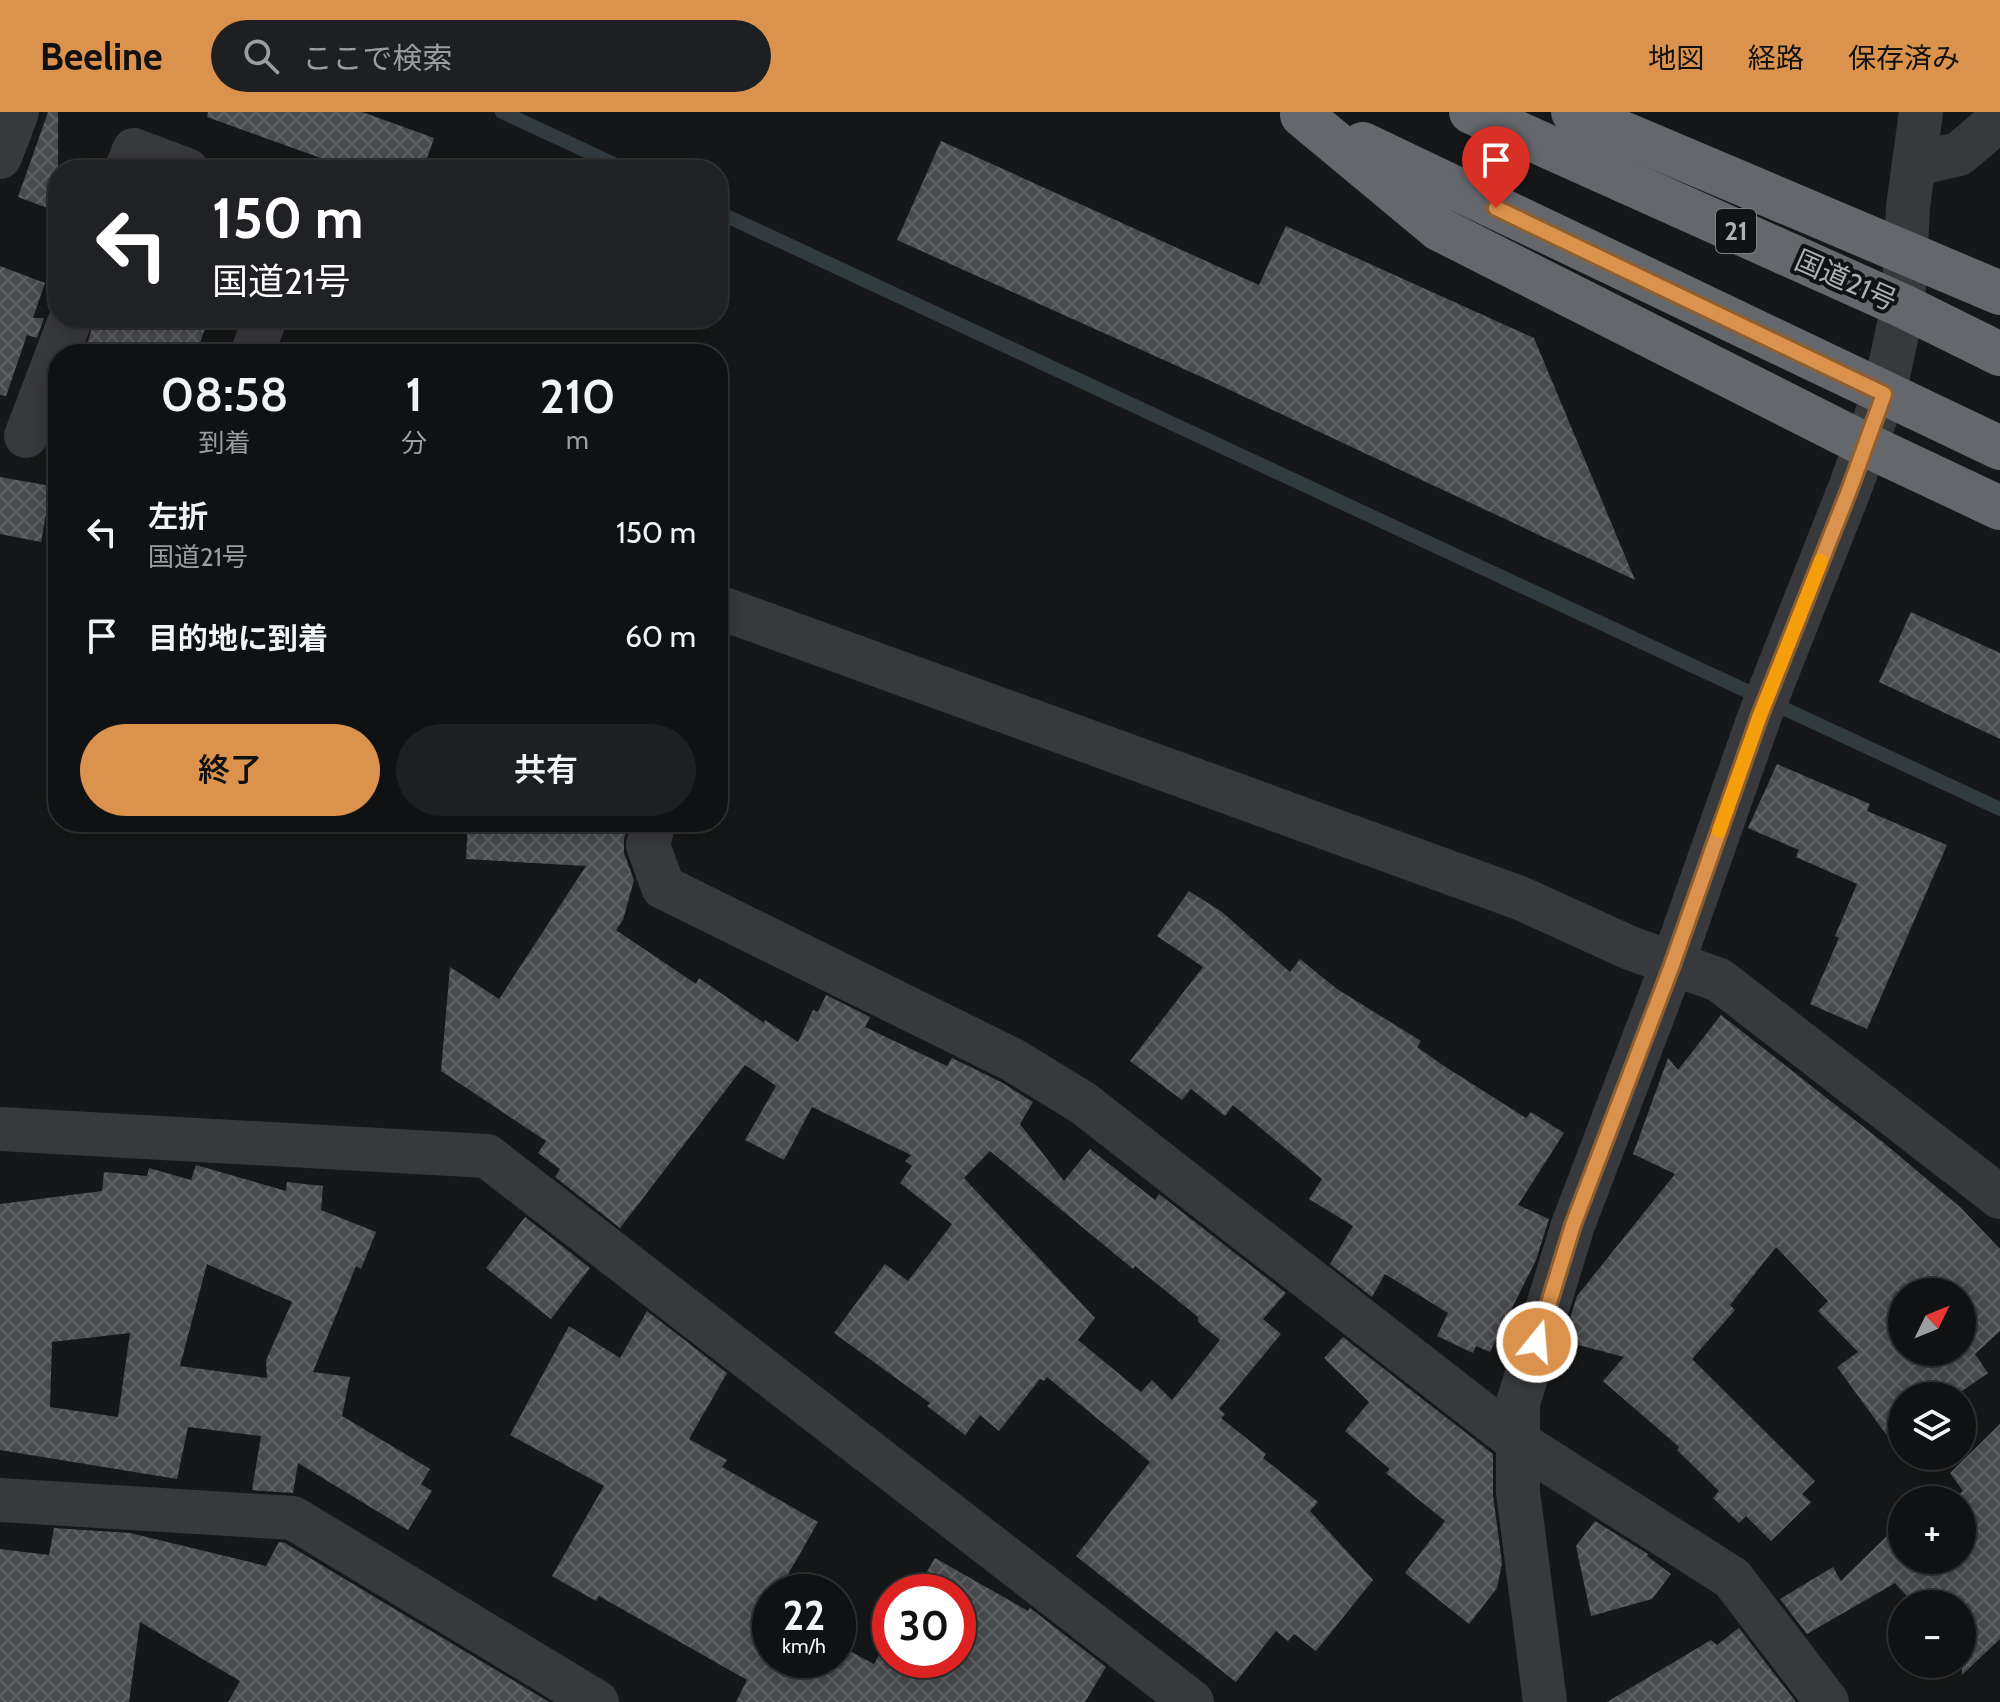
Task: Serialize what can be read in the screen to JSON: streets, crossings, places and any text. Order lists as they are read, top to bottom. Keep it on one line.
{"streets":{"highway":["21","国道21号"]},"north":"top right","page":{"header":"Beeline","search":"ここで検索","nav":["地図","経路","保存済み"],"turn":["150 m","国道21号"],"eta":["08:58","到着","1","分","210","m"],"list":[{"name":"左折","note":"国道21号","value":"150 m"},{"name":"目的地に到着","value":"60 m"}],"buttons":["終了","共有"],"map_buttons":["+","−"],"speed":"22 km/h","limit":"30"}}
